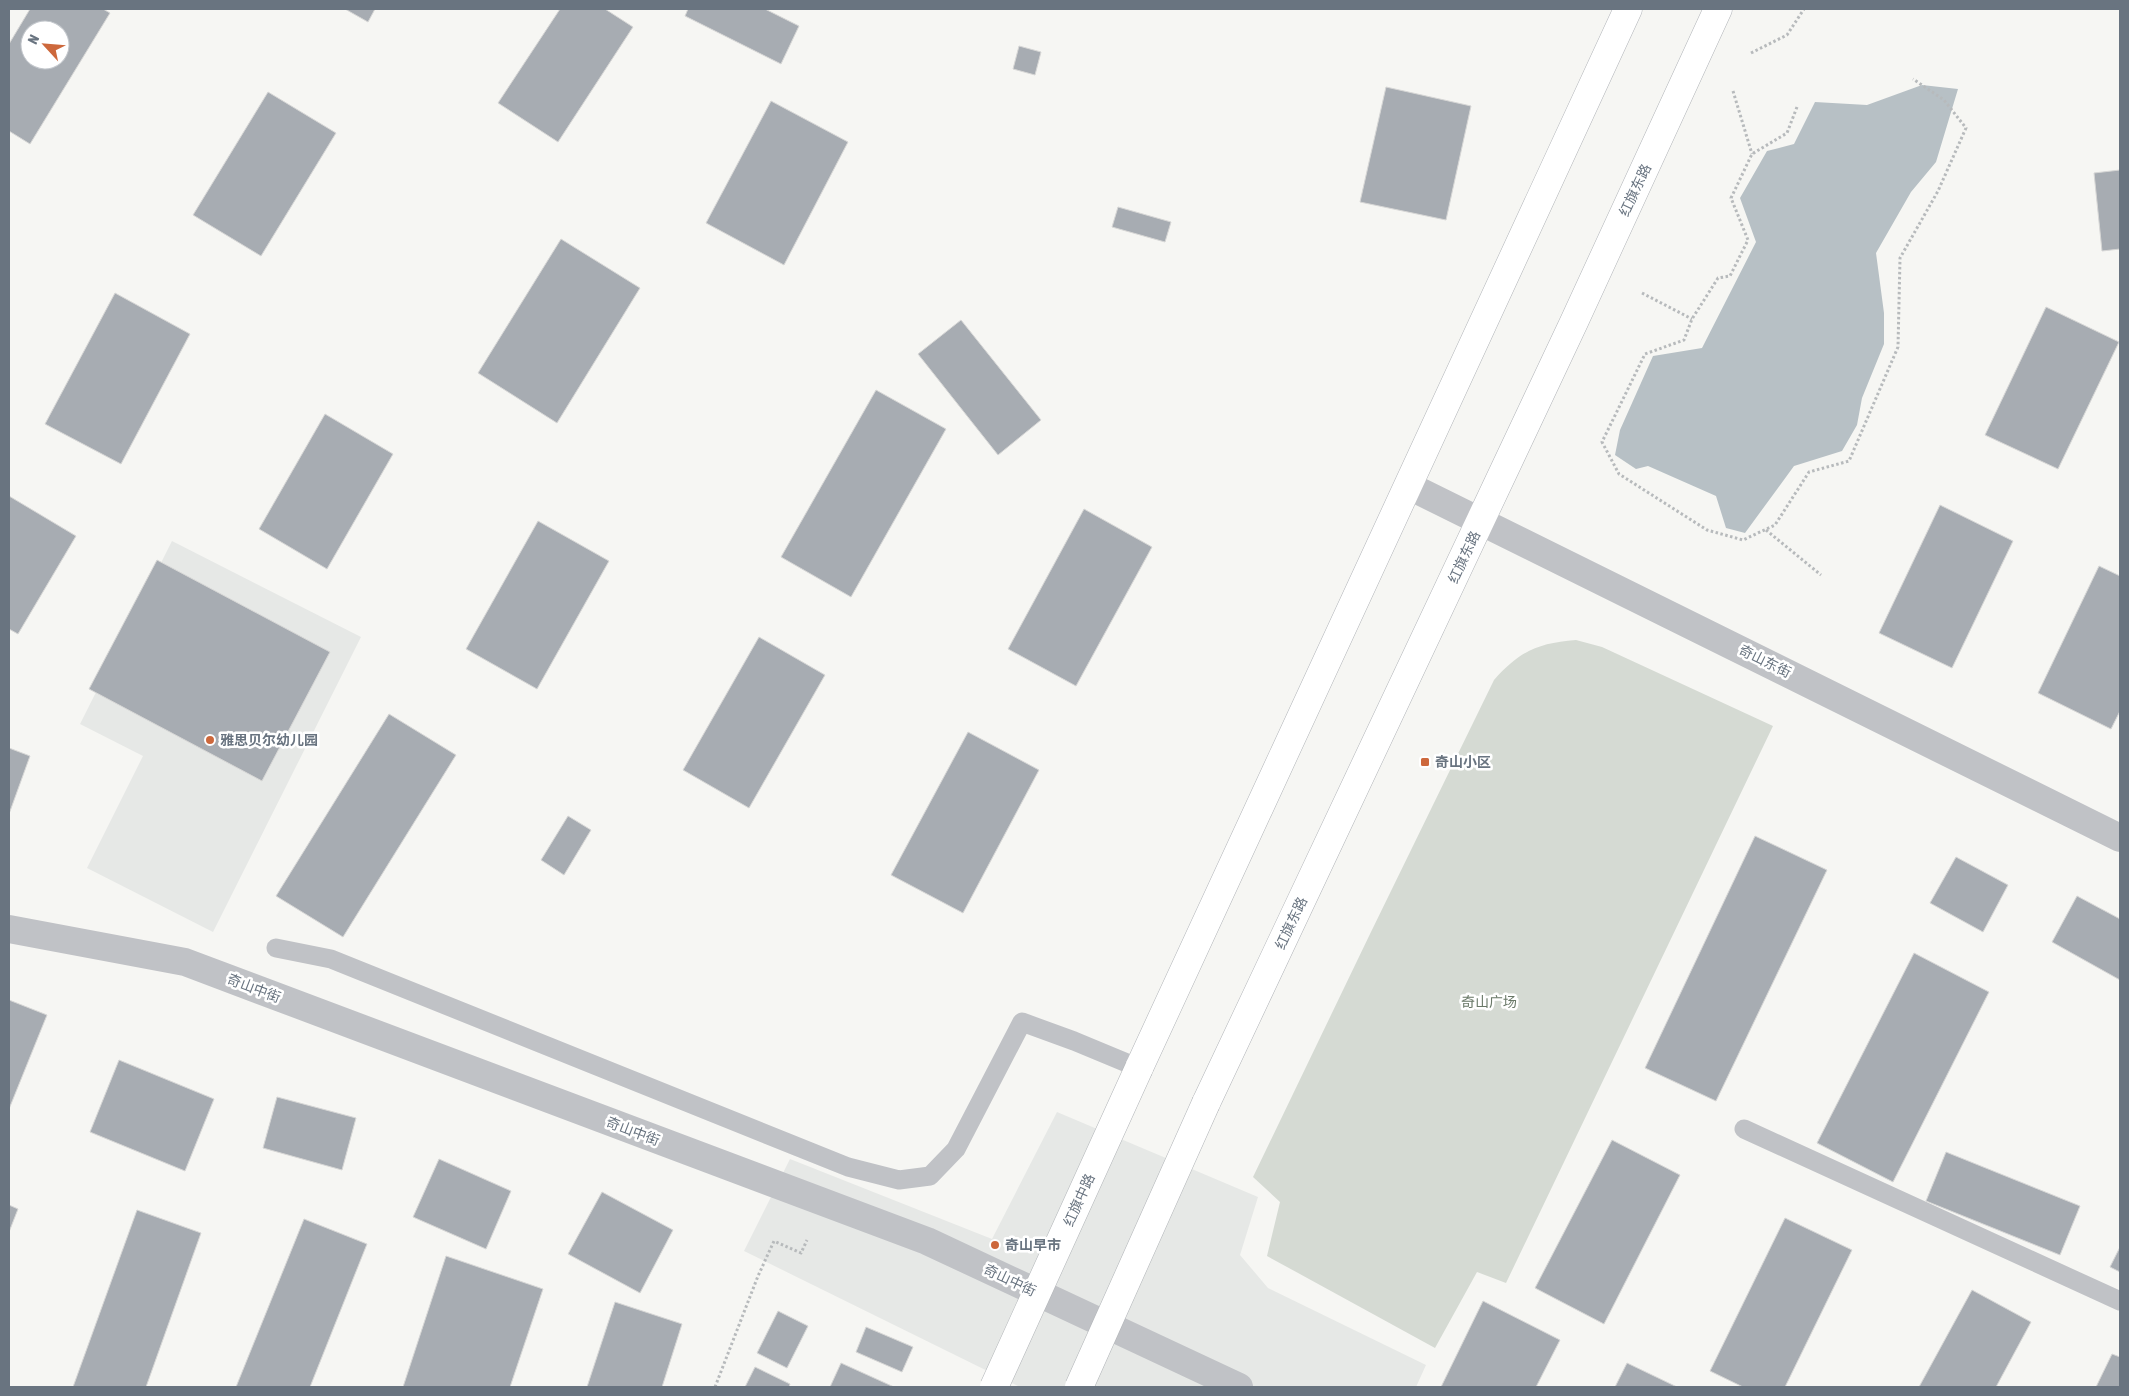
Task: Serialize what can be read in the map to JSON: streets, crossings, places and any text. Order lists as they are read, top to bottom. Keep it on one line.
{"streets":{"main road":["红旗东路","红旗中路"],"street":["奇山东街","奇山中街"]},"crossings":[["红旗东路","奇山东街"]],"parks":["奇山广场"],"places":{"other":["雅思贝尔幼儿园","奇山早市"],"transit":["奇山小区"]},"north":"top left"}
